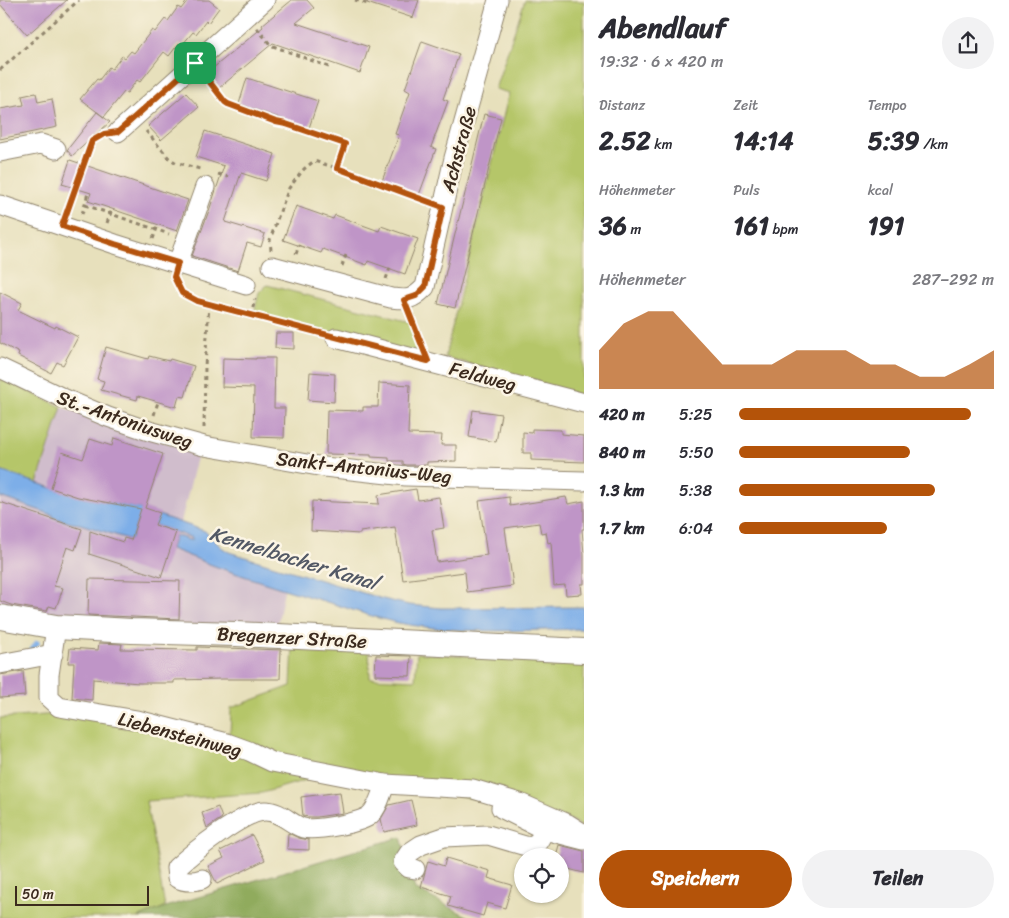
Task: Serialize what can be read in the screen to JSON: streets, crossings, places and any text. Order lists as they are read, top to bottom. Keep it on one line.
{"streets":{"main road":["Bregenzer Straße"],"street":["Achstraße","Feldweg","St.-Antoniusweg","Sankt-Antonius-Weg","Liebensteinweg"]},"crossings":[["St.-Antoniusweg","Sankt-Antonius-Weg"],["Bregenzer Straße","Liebensteinweg"]],"water":["Kennelbacher Kanal"],"scale_bar":"50 m","page":{"heading":["Abendlauf","19:32 · 6 × 420 m"],"stats":[["Distanz","2.52 km"],["Zeit","14:14"],["Tempo","5:39 /km"],["Höhenmeter","36 m"],["Puls","161 bpm"],["kcal","191"]],"chart":["Höhenmeter","287–292 m"],"list":[{"name":"420 m","note":"5:25"},{"name":"840 m","note":"5:50"},{"name":"1.3 km","note":"5:38"},{"name":"1.7 km","note":"6:04"}],"buttons":["Speichern","Teilen"],"scale":"50 m"}}
